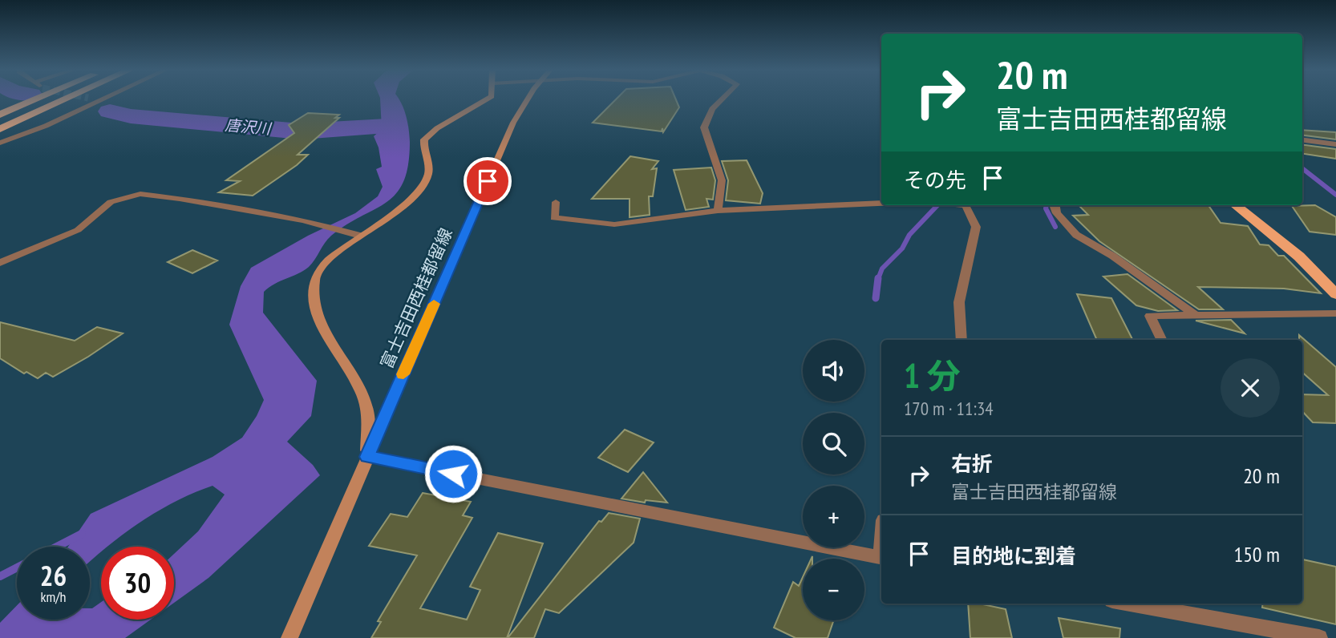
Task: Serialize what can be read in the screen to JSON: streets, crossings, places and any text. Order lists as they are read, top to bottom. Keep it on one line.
{"streets":{"main road":["富士吉田西桂都留線"]},"water":["唐沢川"],"page":{"turn":["20 m","富士吉田西桂都留線"],"then":"その先","map_buttons":["+","−"],"heading":["1 分","170 m · 11:34"],"list":[{"name":"右折","note":"富士吉田西桂都留線","value":"20 m"},{"name":"目的地に到着","value":"150 m"}],"speed":"26 km/h","limit":"30"}}
